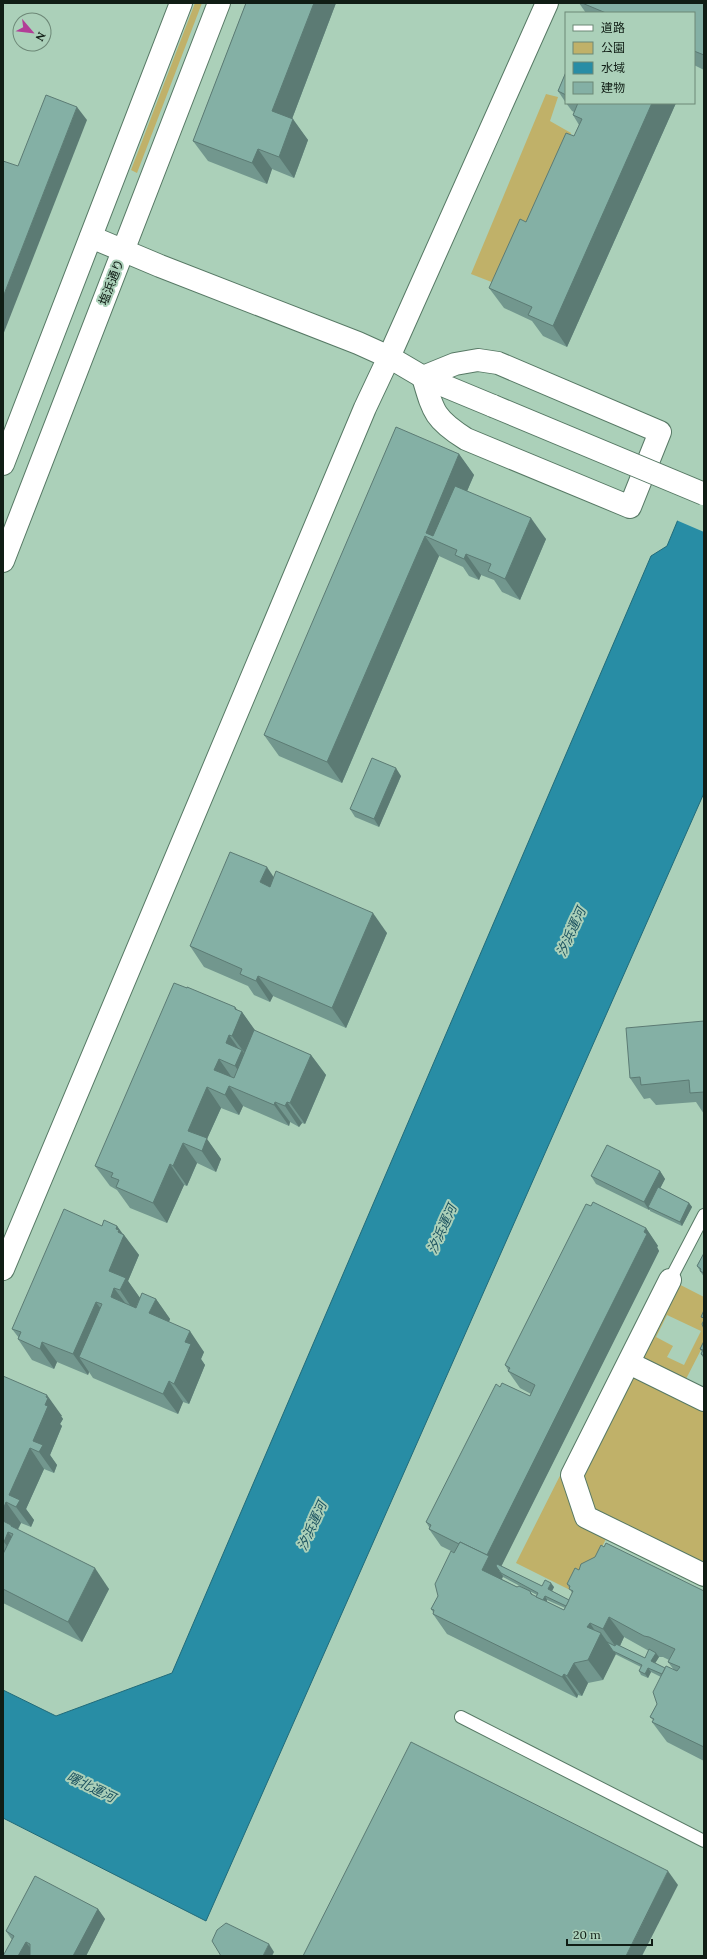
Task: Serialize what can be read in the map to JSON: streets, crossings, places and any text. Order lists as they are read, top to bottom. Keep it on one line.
{"streets":{"street":["塩浜通り"]},"water":["汐浜運河","曙北運河"],"legend":["道路","公園","水域","建物"],"scale_bar":"20 m","north":"bottom right"}
